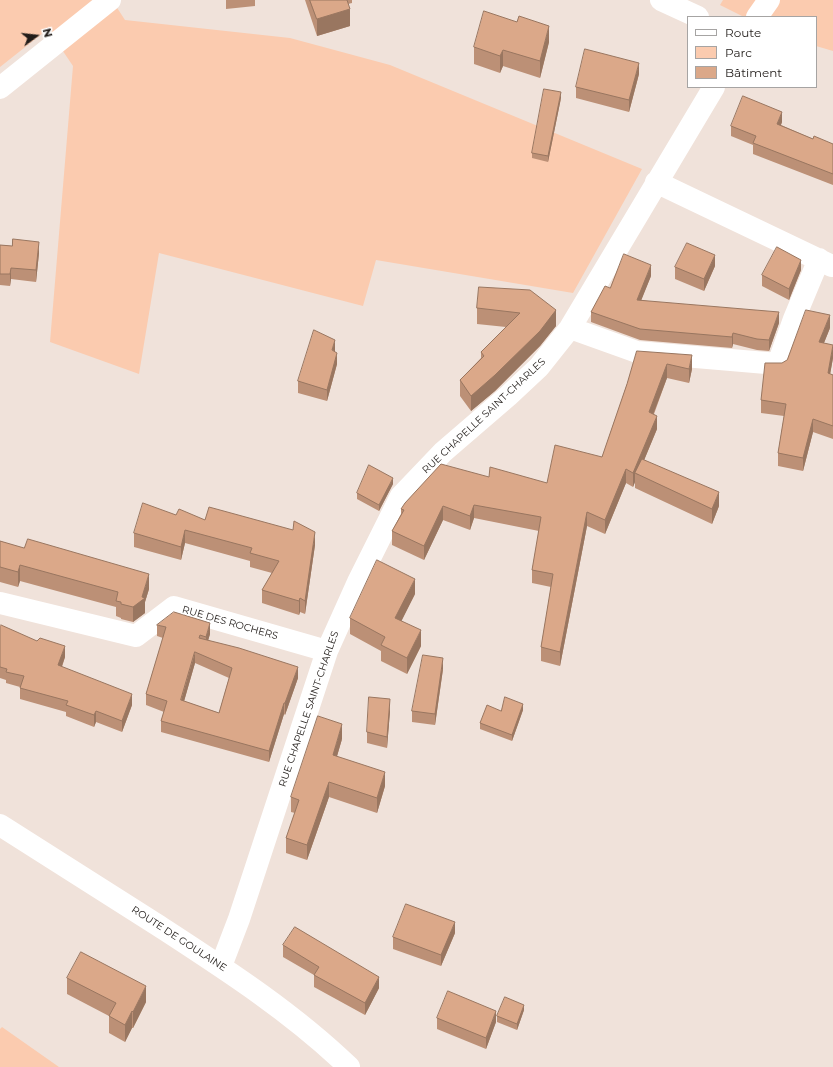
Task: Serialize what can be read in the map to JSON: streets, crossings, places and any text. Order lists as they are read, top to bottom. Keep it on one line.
{"streets":{"street":["RUE CHAPELLE SAINT-CHARLES","RUE DES ROCHERS","ROUTE DE GOULAINE"]},"crossings":[["RUE CHAPELLE SAINT-CHARLES","RUE DES ROCHERS"],["RUE CHAPELLE SAINT-CHARLES","ROUTE DE GOULAINE"]],"legend":["Route","Parc","Bâtiment"],"north":"right"}
